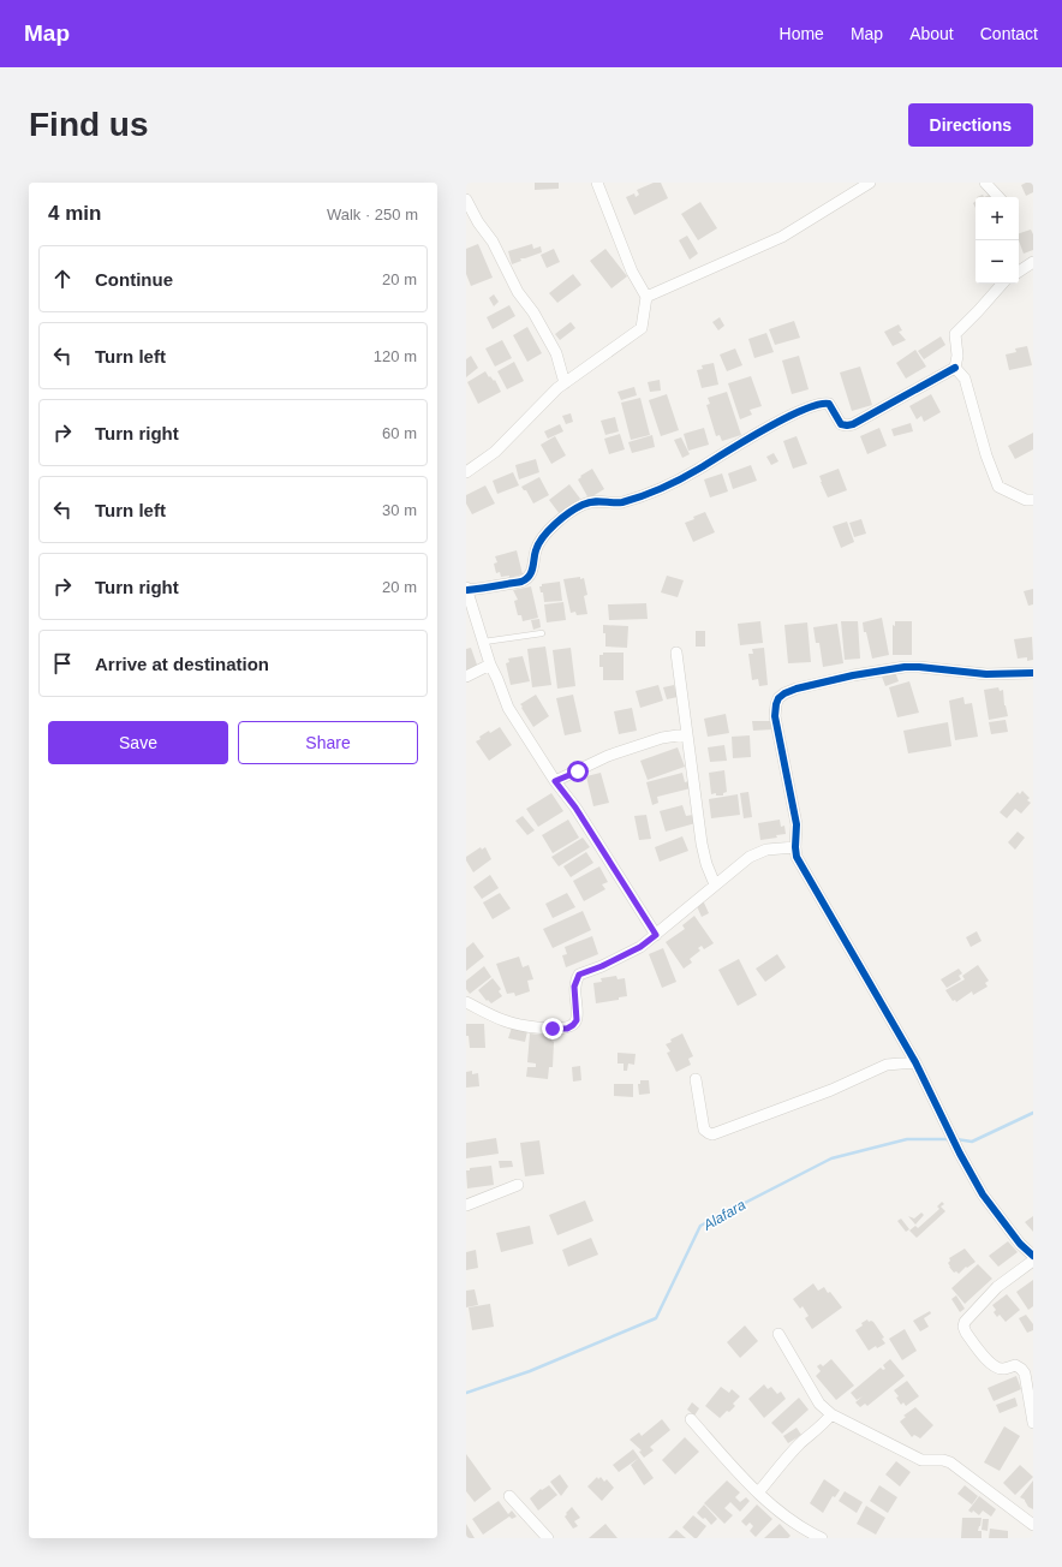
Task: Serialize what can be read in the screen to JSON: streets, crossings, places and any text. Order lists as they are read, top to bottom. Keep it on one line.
{"water":["Alafara"],"page":{"header":"Map","nav":["Home","Map","About","Contact"],"buttons":["Directions",["Save","Share"]],"title":"Find us","heading":["4 min","Walk · 250 m"],"map_buttons":["+","−"],"list":[["Continue","20 m"],["Turn left","120 m"],["Turn right","60 m"],["Turn left","30 m"],["Turn right","20 m"],"Arrive at destination"]}}
